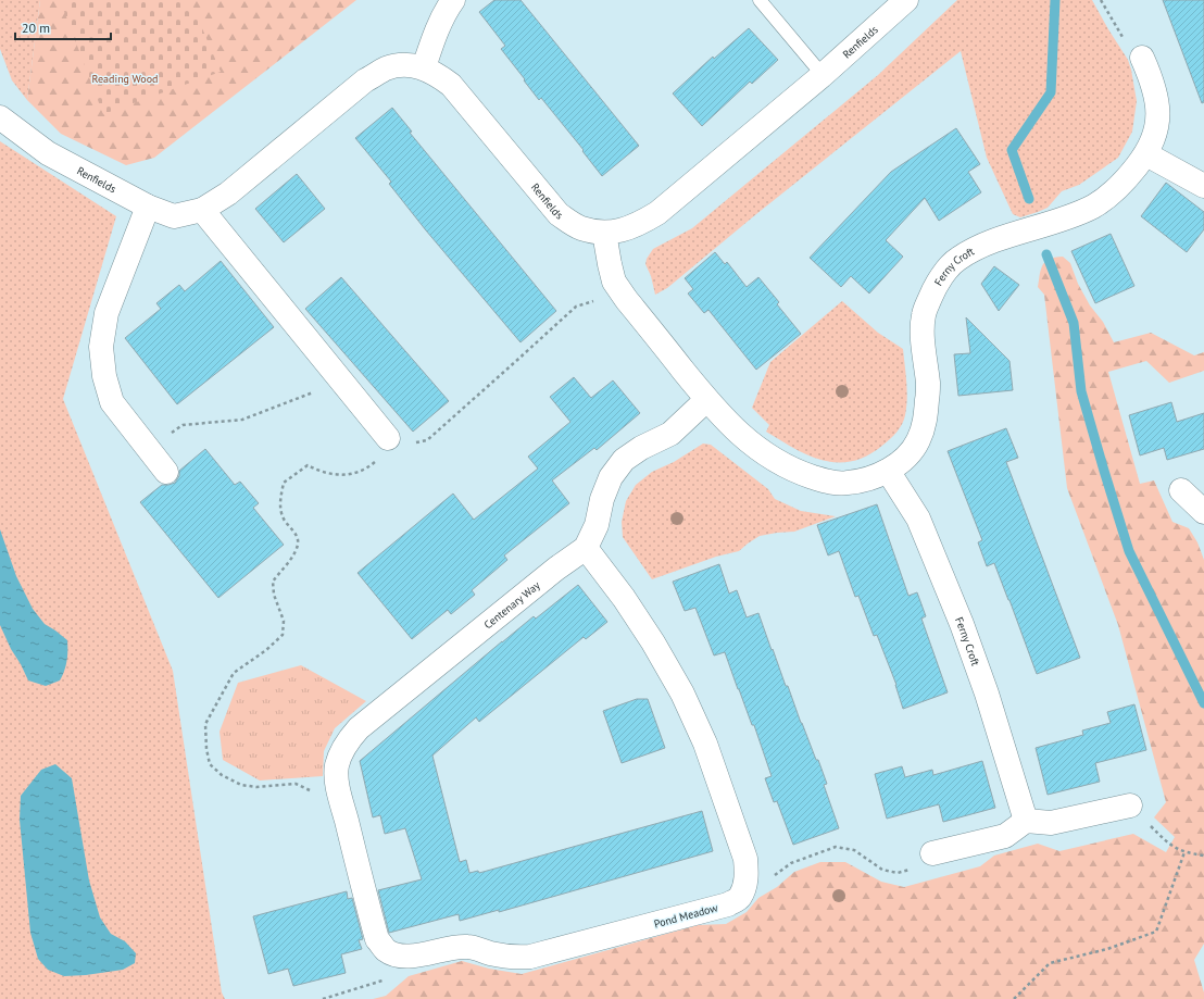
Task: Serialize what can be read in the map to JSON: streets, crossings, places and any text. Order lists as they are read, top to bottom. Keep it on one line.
{"streets":{"street":["Renfields","Ferny Croft","Centenary Way","Pond Meadow"]},"crossings":[["Renfields","Ferny Croft"],["Ferny Croft","Centenary Way"]],"parks":["Reading Wood"],"scale_bar":"20 m"}
